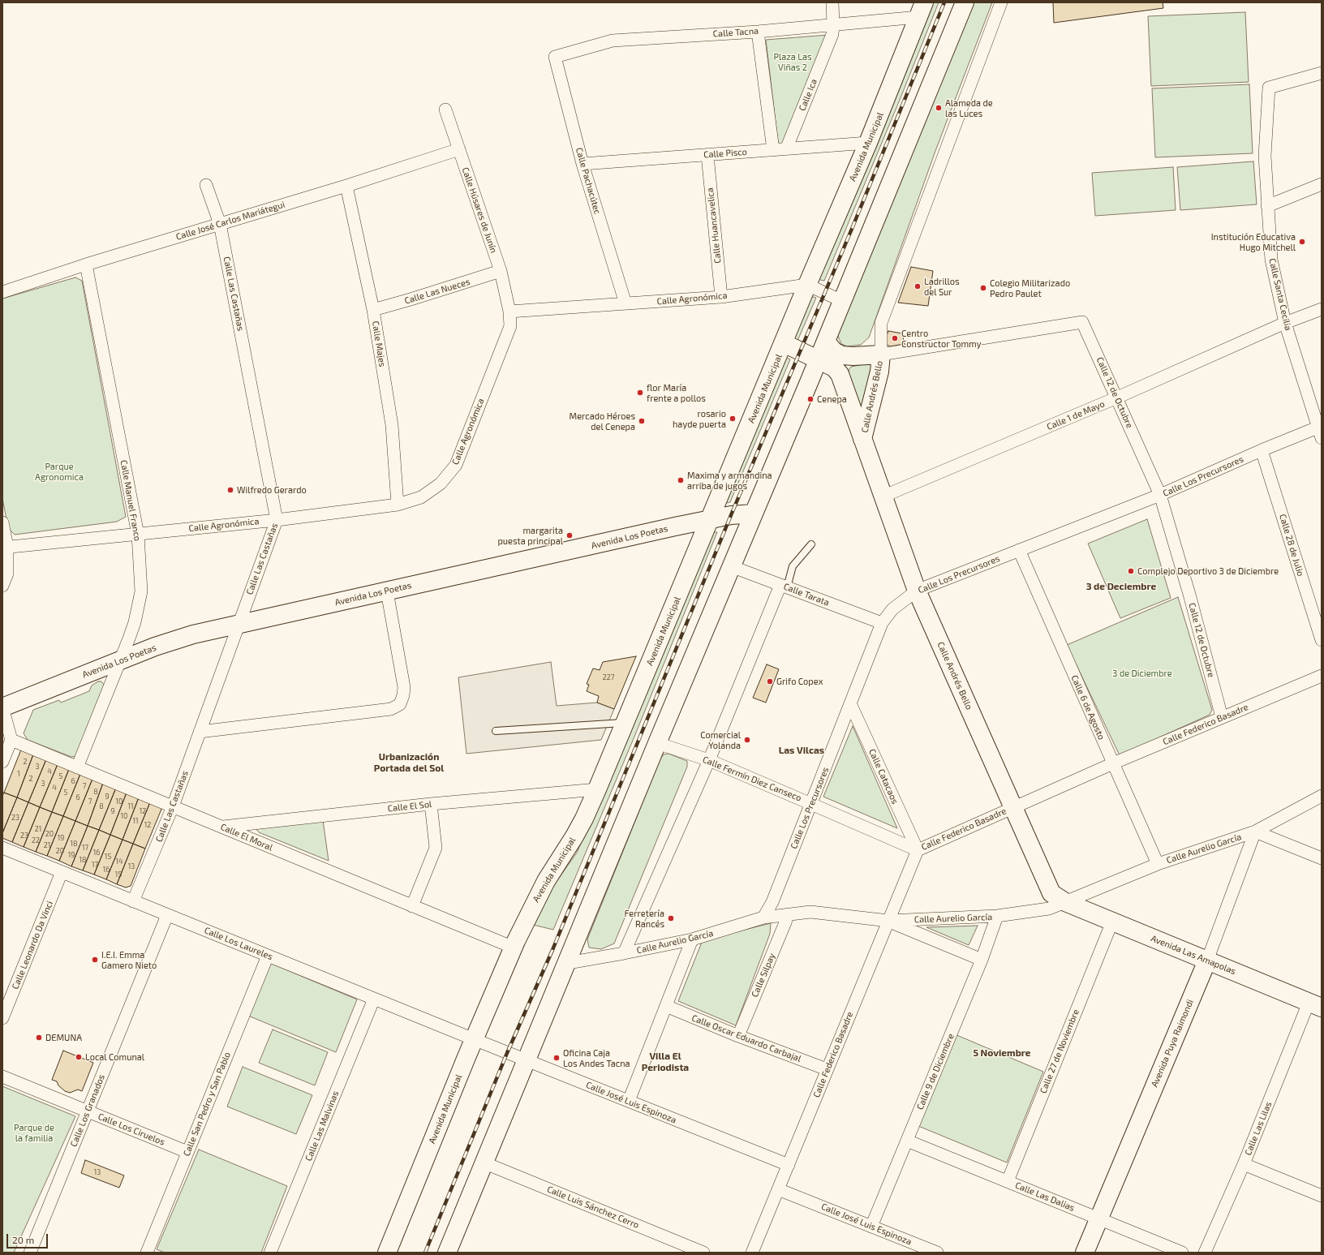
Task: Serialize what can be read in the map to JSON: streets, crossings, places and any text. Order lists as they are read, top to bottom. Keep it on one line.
{"streets":{"main road":["Avenida Municipal","Calle 12 de Octubre","Calle Andrés Bello","Avenida Los Poetas","Avenida Las Amapolas","Avenida Puya Raimondi"],"street":["Calle Tacna","Calle Ica","Calle Pisco","Calle Pachacútec","Calle Húsares de Junín","Calle José Carlos Mariátegui","Calle Huancavelica","Calle Las Nueces","Calle Las Castañas","Calle Santa Cecilia","Calle Agronómica","Calle Majes","Calle 1 de Mayo","Calle Los Precursores","Calle Manuel Franco","Calle 28 de Julio","Calle Tarata","Calle 6 de Agosto","Calle Federico Basadre","Calle Catacaos","Calle Fermín Diez Canseco","Calle El Sol","Calle El Moral","Calle Aurelio García","Calle Los Laureles","Calle Leonardo Da Vinci","Calle Silpay","Calle Oscar Eduardo Carbajal","Calle 27 de Noviembre","Calle 9 de Diciembre","Calle José Luis Espinoza","Calle San Pedro y San Pablo","Calle Los Granados","Calle Las Malvinas","Calle Las Lilas","Calle Los Ciruelos","Calle Las Dalias","Calle Luis Sánchez Cerro"]},"crossings":[["Calle Tacna","Calle Ica"],["Calle Tacna","Avenida Municipal"],["Calle Tacna","Calle Pachacútec"],["Calle Ica","Calle Pisco"],["Avenida Municipal","Calle Pisco"],["Avenida Municipal","Calle Agronómica"],["Avenida Municipal","Calle Andrés Bello"],["Avenida Municipal","Avenida Los Poetas"],["Avenida Municipal","Calle El Sol"],["Avenida Municipal","Calle El Moral"],["Avenida Municipal","Calle Los Laureles"],["Avenida Municipal","Calle José Luis Espinoza"],["Calle Pisco","Calle Pachacútec"],["Calle Pisco","Calle Huancavelica"],["Calle Pachacútec","Calle Agronómica"],["Calle Húsares de Junín","Calle José Carlos Mariátegui"],["Calle Húsares de Junín","Calle Las Nueces"],["Calle Húsares de Junín","Calle Agronómica"],["Calle José Carlos Mariátegui","Calle Las Castañas"],["Calle José Carlos Mariátegui","Calle Majes"],["Calle José Carlos Mariátegui","Calle Manuel Franco"],["Calle Huancavelica","Calle Agronómica"],["Calle Las Nueces","Calle Majes"],["Calle Las Castañas","Calle Agronómica"],["Calle Las Castañas","Avenida Los Poetas"],["Calle Las Castañas","Calle El Moral"],["Calle Las Castañas","Calle Los Laureles"],["Calle Santa Cecilia","Calle 1 de Mayo"],["Calle Santa Cecilia","Calle Los Precursores"],["Calle Agronómica","Calle Majes"],["Calle Agronómica","Calle Manuel Franco"],["Calle 12 de Octubre","Calle Andrés Bello"],["Calle 12 de Octubre","Calle 1 de Mayo"],["Calle 12 de Octubre","Calle Los Precursores"],["Calle 12 de Octubre","Calle Federico Basadre"],["Calle Andrés Bello","Calle 1 de Mayo"],["Calle Andrés Bello","Calle Los Precursores"],["Calle Andrés Bello","Calle Federico Basadre"],["Calle Andrés Bello","Calle Aurelio García"],["Calle Andrés Bello","Avenida Las Amapolas"],["Calle Los Precursores","Calle 28 de Julio"],["Calle Los Precursores","Calle Tarata"],["Calle Los Precursores","Calle 6 de Agosto"],["Calle Los Precursores","Calle Catacaos"],["Calle Los Precursores","Calle Fermín Diez Canseco"],["Calle Los Precursores","Calle Aurelio García"],["Calle Manuel Franco","Avenida Los Poetas"],["Calle Manuel Franco","Calle El Moral"],["Calle 6 de Agosto","Calle Federico Basadre"],["Calle 6 de Agosto","Calle Aurelio García"],["Calle Federico Basadre","Calle Catacaos"],["Calle Federico Basadre","Calle Fermín Diez Canseco"],["Calle Federico Basadre","Calle Aurelio García"],["Calle Federico Basadre","Calle Oscar Eduardo Carbajal"],["Calle Federico Basadre","Calle José Luis Espinoza"],["Calle Catacaos","Calle Fermín Diez Canseco"],["Calle El Sol","Calle El Moral"],["Calle Aurelio García","Avenida Las Amapolas"],["Calle Aurelio García","Calle Silpay"],["Calle Aurelio García","Avenida Puya Raimondi"],["Calle Aurelio García","Calle 9 de Diciembre"],["Calle Los Laureles","Calle Leonardo Da Vinci"],["Calle Los Laureles","Calle José Luis Espinoza"],["Calle Los Laureles","Calle San Pedro y San Pablo"],["Calle Los Laureles","Calle Los Granados"],["Calle Los Laureles","Calle Las Malvinas"],["Avenida Las Amapolas","Avenida Puya Raimondi"],["Avenida Las Amapolas","Calle 27 de Noviembre"],["Avenida Las Amapolas","Calle Las Lilas"],["Calle Silpay","Calle Oscar Eduardo Carbajal"],["Avenida Puya Raimondi","Calle Las Dalias"],["Calle 27 de Noviembre","Calle Las Dalias"],["Calle 9 de Diciembre","Calle José Luis Espinoza"],["Calle 9 de Diciembre","Calle Las Dalias"],["Calle San Pedro y San Pablo","Calle Los Ciruelos"],["Calle Los Granados","Calle Los Ciruelos"]],"districts":["3 de Deciembre","Las Vilcas","Urbanización Portada del Sol","5 Noviembre","Villa El Periodista"],"parks":["Plaza Las Viñas 2","Parque Agronomica","3 de Diciembre","Parque de la familia"],"places":["Alameda de las Luces","Institución Educativa Hugo Mitchell","Ladrillos del Sur","Colegio Militarizado Pedro Paulet","Centro Constructor Tommy","flor María frente a pollos","Cenepa","rosario hayde puerta","Mercado Héroes del Cenepa","Maxima y armandina arriba de jugos","Wilfredo Gerardo","margarita puesta principal","Complejo Deportivo 3 de Diciembre","Grifo Copex","Comercial Yolanda","Ferretería Rancés","I.E.I. Emma Gamero Nieto","DEMUNA","Local Comunal","Oficina Caja Los Andes Tacna"],"house_numbers":["227","2","3","4","1","5","2","6","3","7","4","8","5","9","6","7","10","8","11","9","12","10","23","11","12","21","20","23","19","22","18","21","17","20","16","19","15","18","14","17","13","16","15","13"],"scale_bar":"20 m"}
